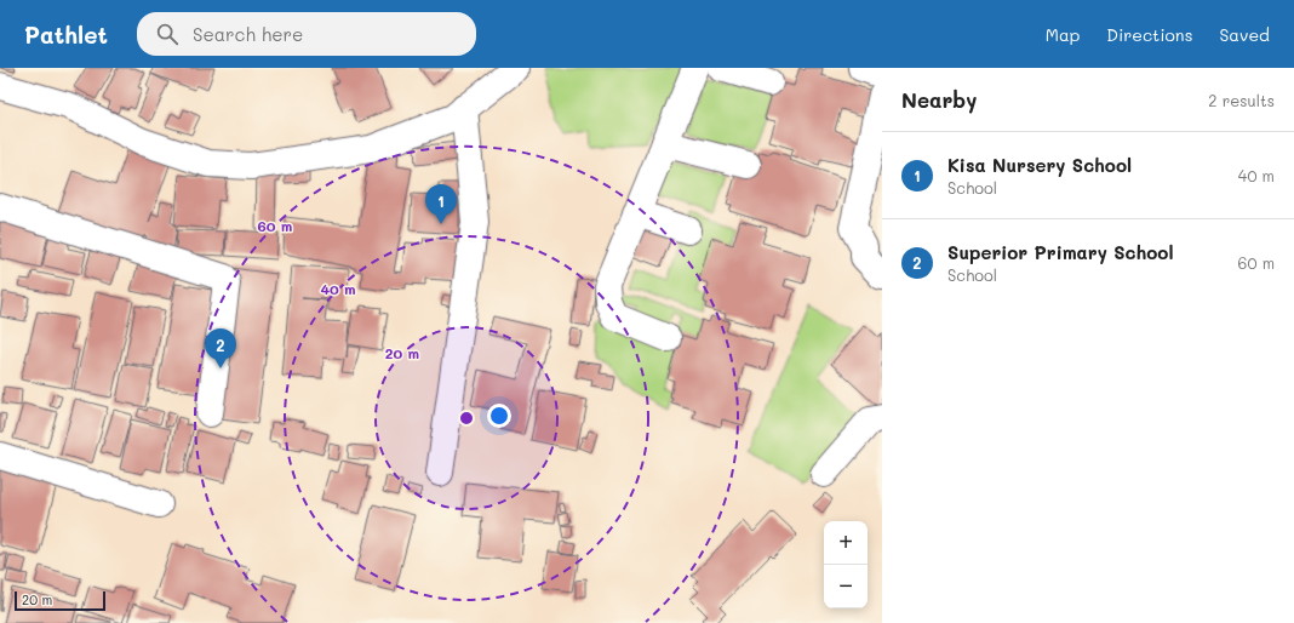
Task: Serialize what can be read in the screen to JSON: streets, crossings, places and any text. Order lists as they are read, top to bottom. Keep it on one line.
{"scale_bar":"20 m","page":{"header":"Pathlet","search":"Search here","nav":["Map","Directions","Saved"],"heading":["Nearby","2 results"],"list":[{"mark":"1","name":"Kisa Nursery School","note":"School","value":"40 m"},{"mark":"2","name":"Superior Primary School","note":"School","value":"60 m"}],"pins":["1","2"],"map_buttons":["+","−"],"scale":"20 m"},"rings":["60 m","40 m","20 m"]}
